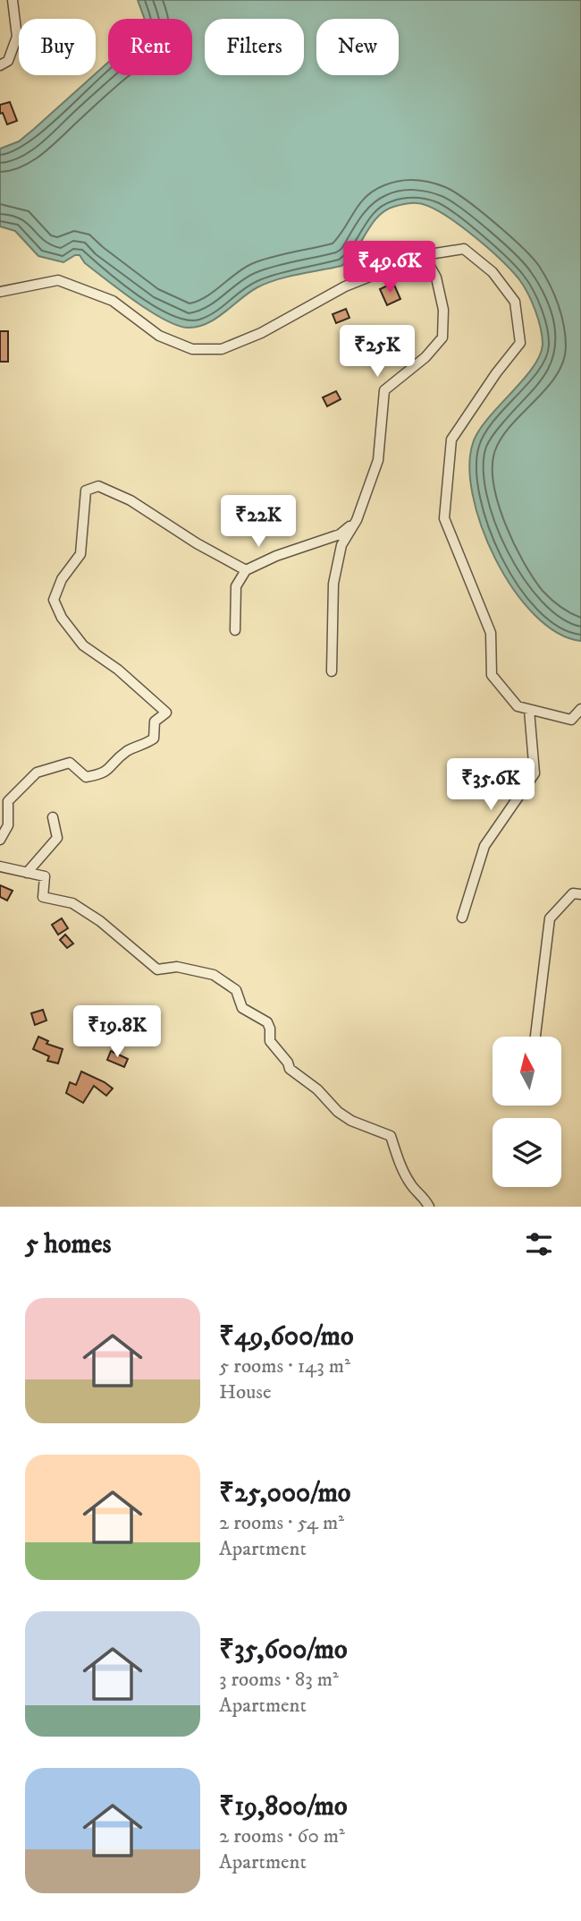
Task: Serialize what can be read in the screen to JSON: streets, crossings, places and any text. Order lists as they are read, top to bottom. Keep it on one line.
{"north":"top","page":{"chip":["Buy","Rent","Filters","New"],"price":["₹49.6K","₹25K","₹22K","₹35.6K","₹19.8K"],"heading":"5 homes","list":[{"name":"₹49,600/mo","note":"5 rooms · 143 m² · House"},{"name":"₹25,000/mo","note":"2 rooms · 54 m² · Apartment"},{"name":"₹35,600/mo","note":"3 rooms · 83 m² · Apartment"},{"name":"₹19,800/mo","note":"2 rooms · 60 m² · Apartment"}]}}
